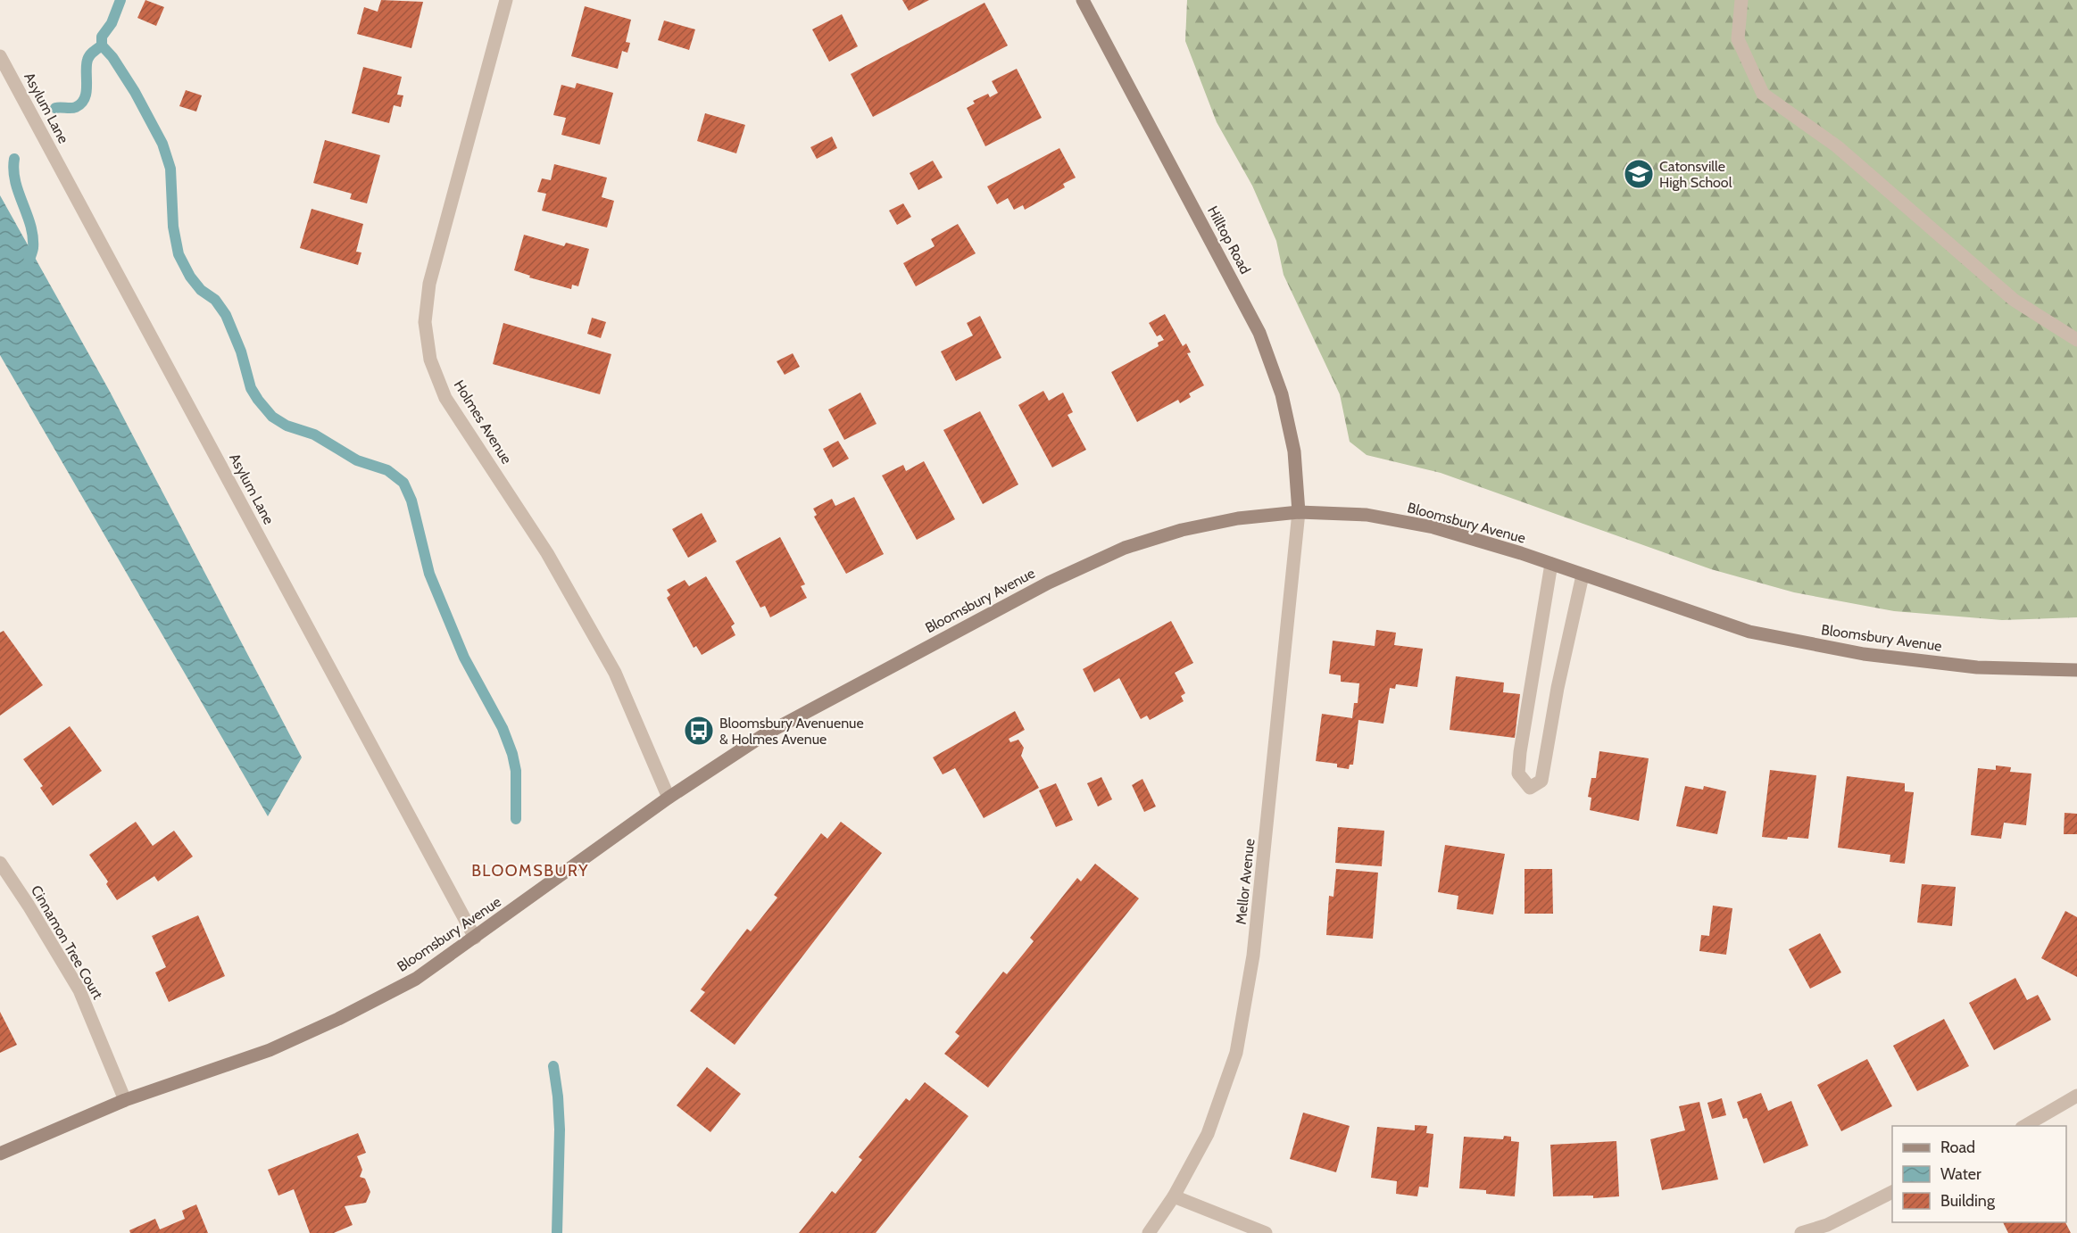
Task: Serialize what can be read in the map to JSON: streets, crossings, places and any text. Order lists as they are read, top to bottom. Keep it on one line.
{"streets":{"main road":["Hilltop Road","Bloomsbury Avenue"],"street":["Asylum Lane","Holmes Avenue","Mellor Avenue","Cinnamon Tree Court"]},"crossings":[["Asylum Lane","Bloomsbury Avenue"],["Hilltop Road","Bloomsbury Avenue"],["Hilltop Road","Mellor Avenue"],["Holmes Avenue","Bloomsbury Avenue"],["Bloomsbury Avenue","Mellor Avenue"],["Bloomsbury Avenue","Cinnamon Tree Court"]],"districts":["BLOOMSBURY"],"places":{"school or university":["Catonsville High School"],"bus stop":["Bloomsbury Avenuenue & Holmes Avenue"]},"legend":["Road","Water","Building"]}
